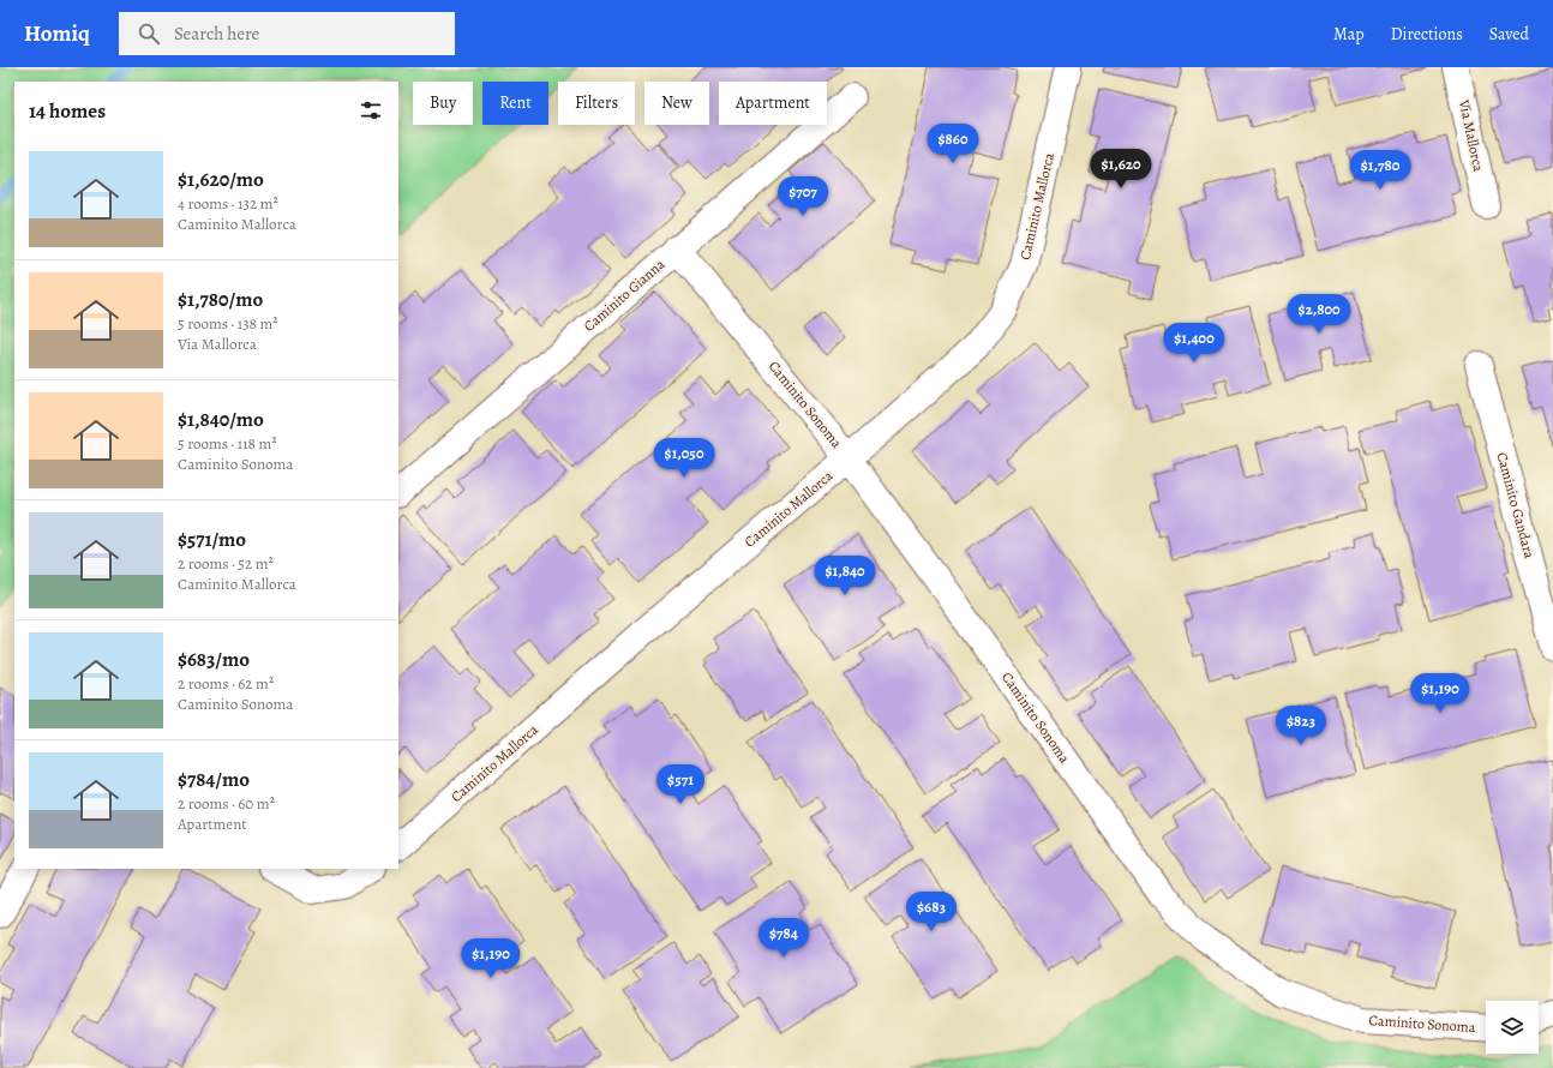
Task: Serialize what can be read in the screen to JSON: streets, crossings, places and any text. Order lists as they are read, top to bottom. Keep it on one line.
{"streets":{"street":["Via Mallorca","Caminito Mallorca","Caminito Gianna","Caminito Sonoma","Caminito Gandara"]},"crossings":[["Caminito Mallorca","Caminito Sonoma"],["Caminito Gianna","Caminito Sonoma"]],"page":{"header":"Homiq","search":"Search here","nav":["Map","Directions","Saved"],"chip":["Buy","Rent","Filters","New","Apartment"],"heading":"14 homes","price":["$860","$1,620","$1,780","$707","$2,800","$1,400","$1,050","$1,840","$1,190","$823","$571","$683","$784","$1,190"],"list":[{"name":"$1,620/mo","note":"4 rooms · 132 m² · Caminito Mallorca"},{"name":"$1,780/mo","note":"5 rooms · 138 m² · Via Mallorca"},{"name":"$1,840/mo","note":"5 rooms · 118 m² · Caminito Sonoma"},{"name":"$571/mo","note":"2 rooms · 52 m² · Caminito Mallorca"},{"name":"$683/mo","note":"2 rooms · 62 m² · Caminito Sonoma"},{"name":"$784/mo","note":"2 rooms · 60 m² · Apartment"}]}}
